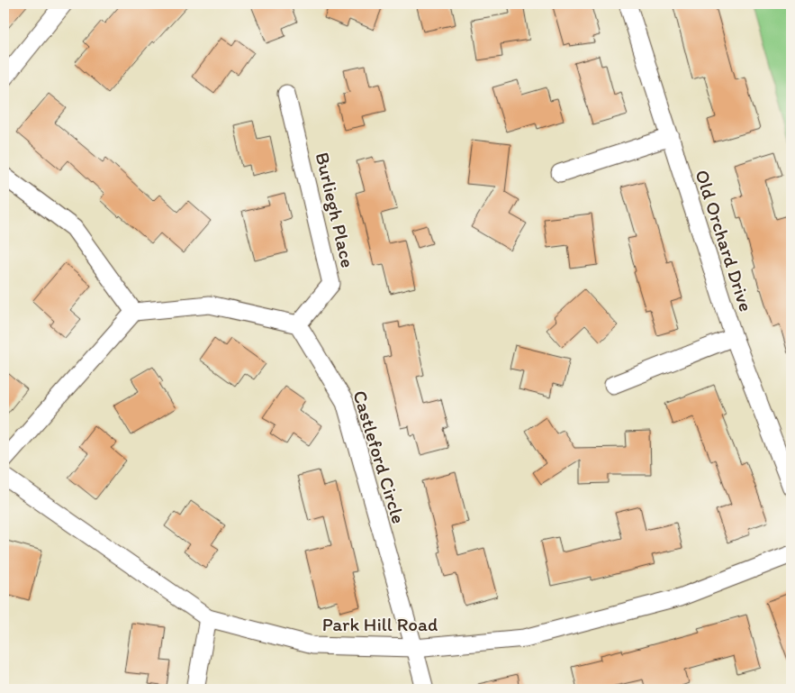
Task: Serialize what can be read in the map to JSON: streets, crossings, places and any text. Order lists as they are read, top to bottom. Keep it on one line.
{"streets":{"street":["Burliegh Place","Old Orchard Drive","Castleford Circle","Park Hill Road"]},"crossings":[["Burliegh Place","Castleford Circle"],["Castleford Circle","Park Hill Road"]]}
